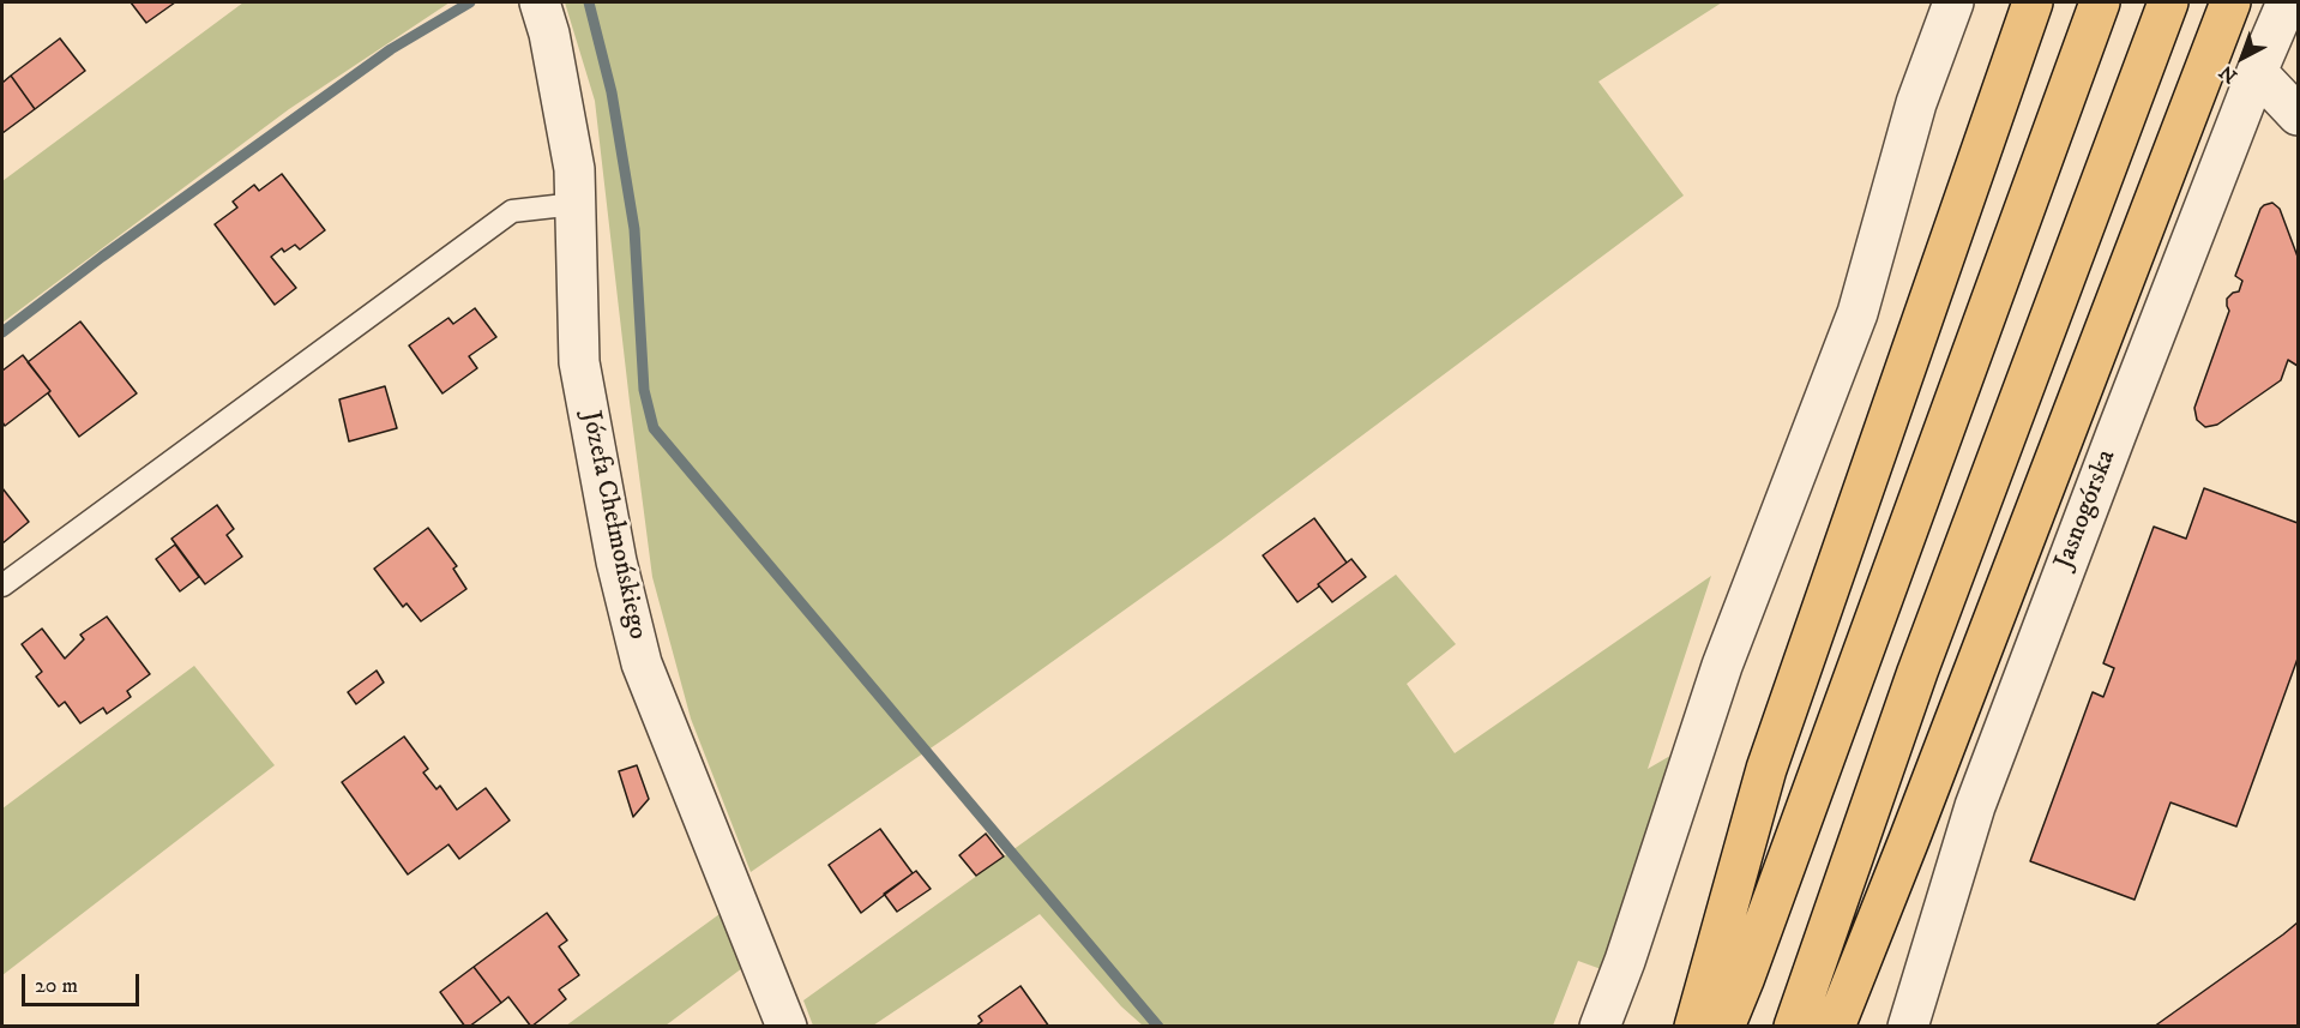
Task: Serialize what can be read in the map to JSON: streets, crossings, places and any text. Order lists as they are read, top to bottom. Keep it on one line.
{"streets":{"street":["Jasnogórska","Józefa Chełmońskiego"]},"scale_bar":"20 m","north":"bottom left"}
